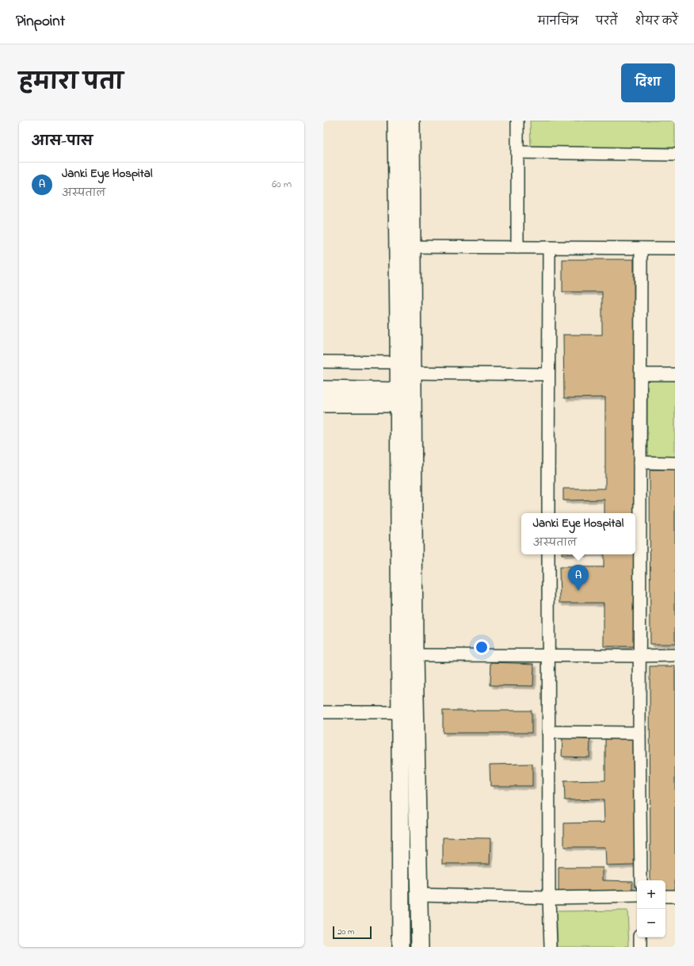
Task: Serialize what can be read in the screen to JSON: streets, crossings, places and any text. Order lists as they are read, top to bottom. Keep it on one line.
{"scale_bar":"20 m","page":{"header":"Pinpoint","nav":["मानचित्र","परतें","शेयर करें"],"title":"हमारा पता","buttons":"दिशा","heading":"आस-पास","list":[{"mark":"A","name":"Janki Eye Hospital","note":"अस्पताल","value":"60 m"}],"popup":["Janki Eye Hospital","अस्पताल"],"pins":"A","map_buttons":["+","−"],"scale":"20 m"}}
